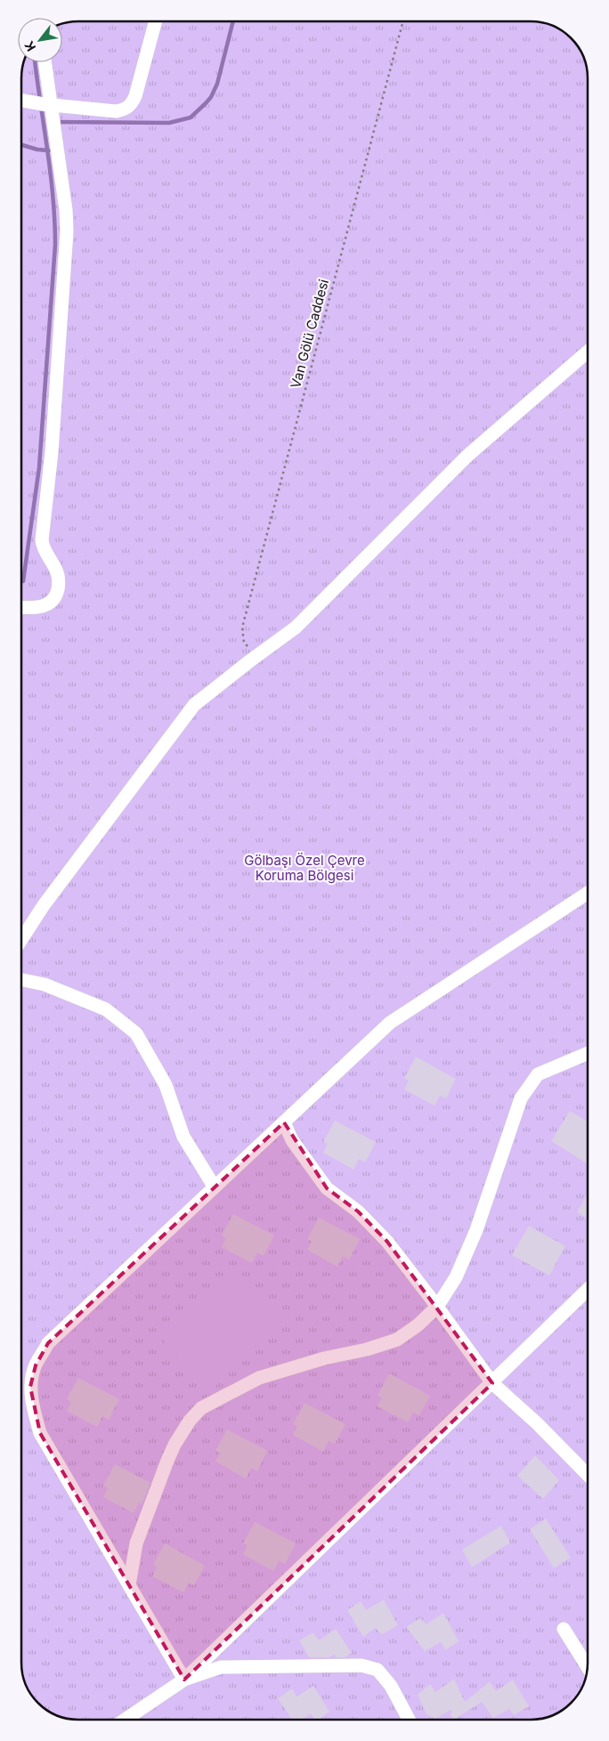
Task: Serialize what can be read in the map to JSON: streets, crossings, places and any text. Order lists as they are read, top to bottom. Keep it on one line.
{"streets":{"path":["Van Gölü Caddesi"]},"parks":["Gölbaşı Özel Çevre Koruma Bölgesi"],"north":"bottom left"}
